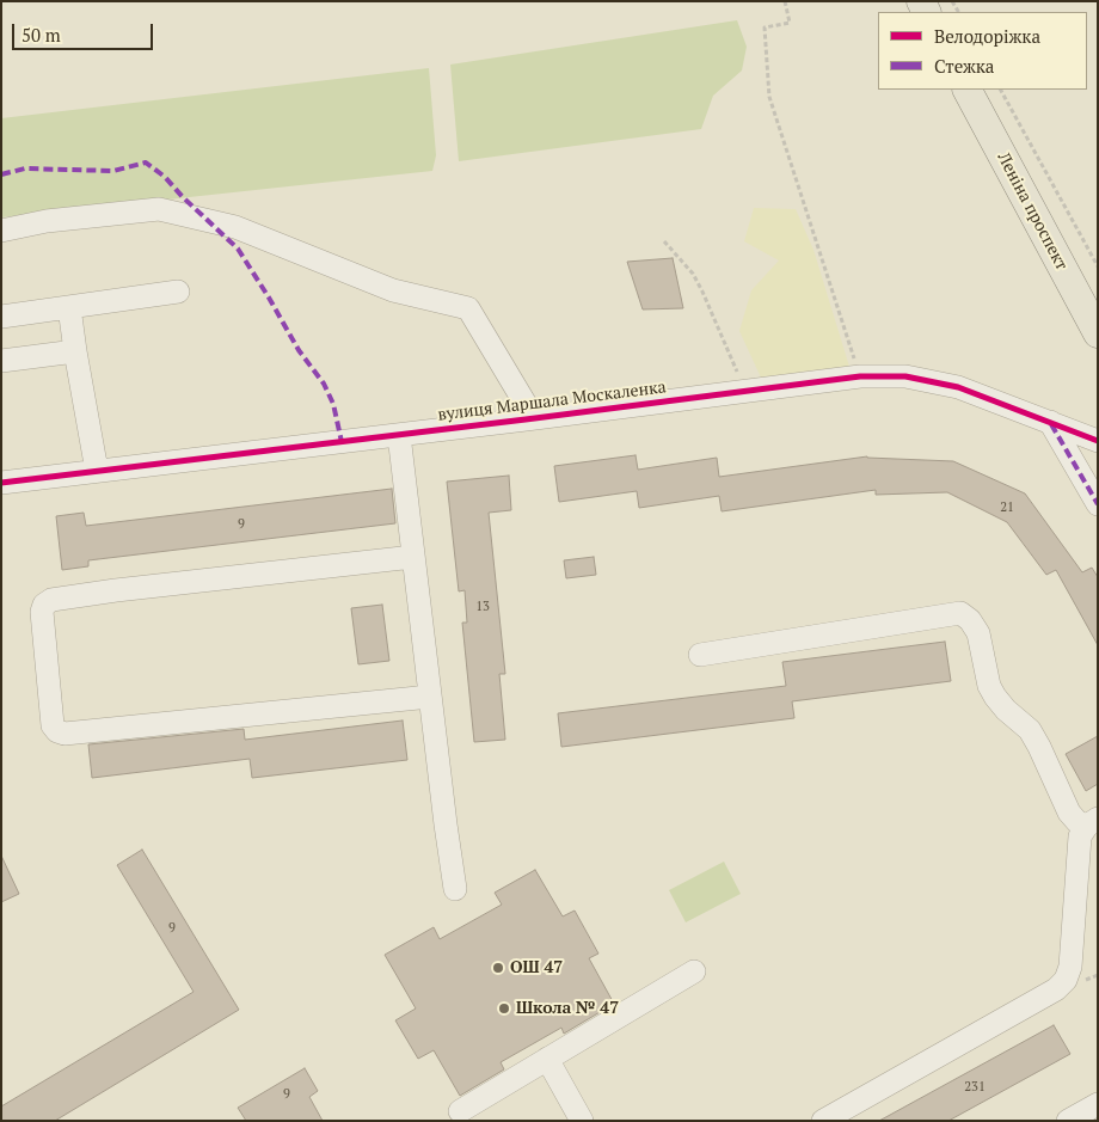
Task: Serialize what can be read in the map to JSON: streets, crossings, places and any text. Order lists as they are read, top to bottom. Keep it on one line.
{"streets":{"main road":["Леніна проспект"],"street":["вулиця Маршала Москаленка"]},"places":["ОШ 47","Школа № 47"],"house_numbers":["21","9","13","9","231","9"],"legend":["Велодоріжка","Стежка"],"scale_bar":"50 m"}
